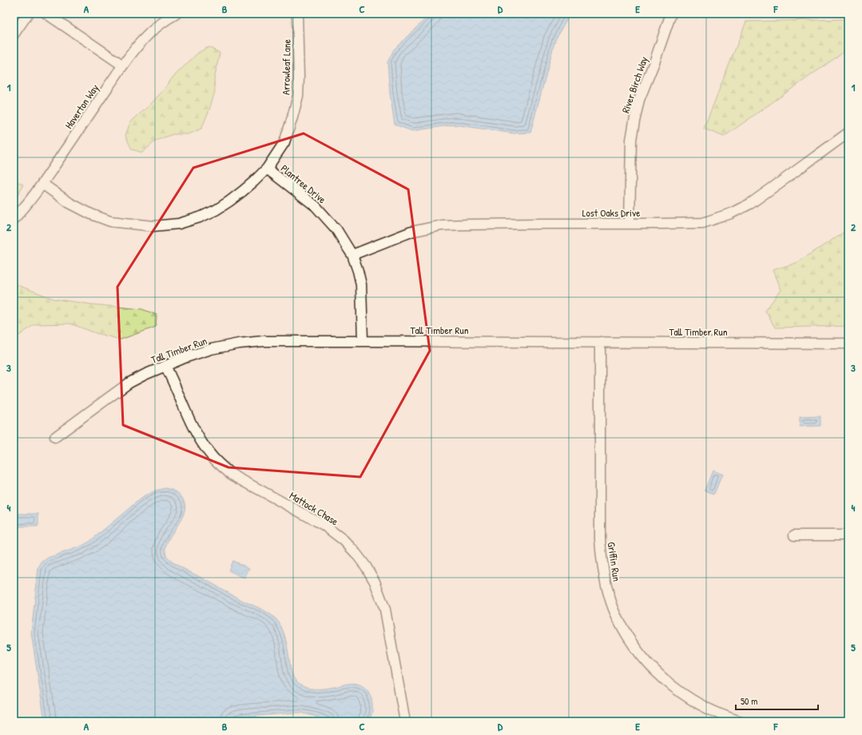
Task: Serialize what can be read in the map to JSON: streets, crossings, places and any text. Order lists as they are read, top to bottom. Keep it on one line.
{"streets":{"street":["Arrowleaf Lane","River Birch Way","Haverton Way","Plantree Drive","Lost Oaks Drive","Tall Timber Run","Mattock Chase","Griffin Run"]},"crossings":[["Arrowleaf Lane","Haverton Way"],["Arrowleaf Lane","Plantree Drive"],["River Birch Way","Lost Oaks Drive"],["Plantree Drive","Lost Oaks Drive"],["Plantree Drive","Tall Timber Run"],["Tall Timber Run","Mattock Chase"],["Tall Timber Run","Griffin Run"]],"scale_bar":"50 m","grid":{"columns":["A","B","C","D","E","F"],"rows":["1","2","3","4","5"]}}
